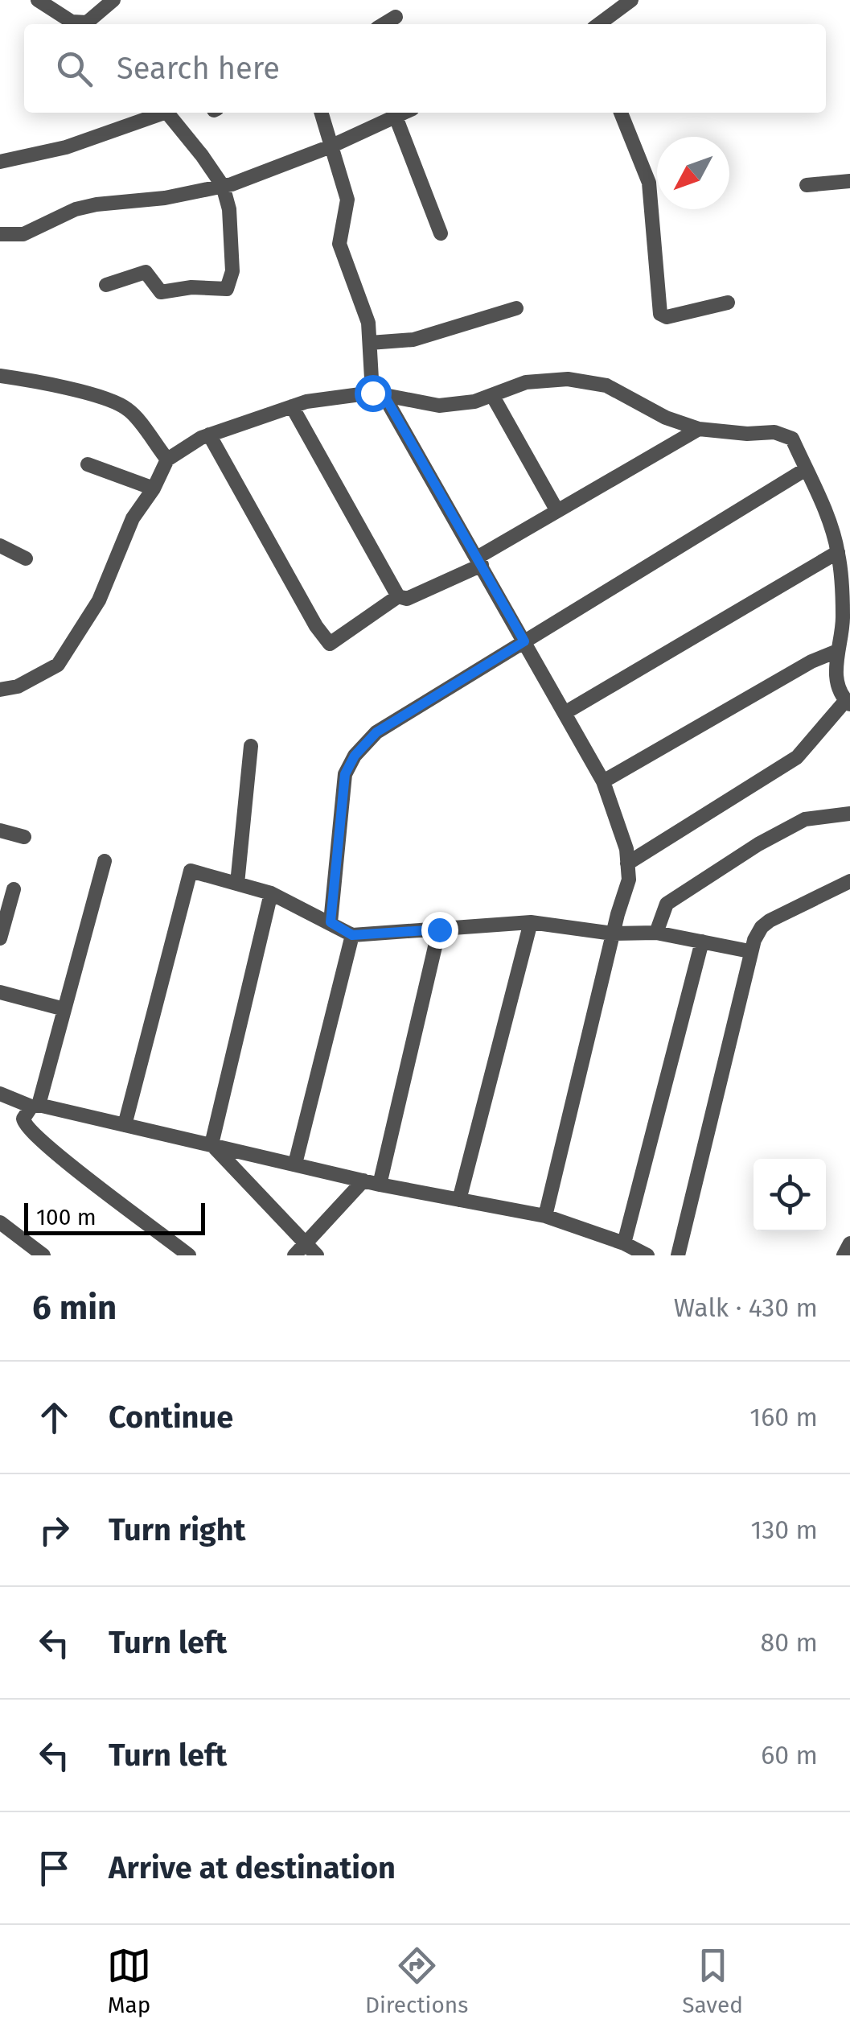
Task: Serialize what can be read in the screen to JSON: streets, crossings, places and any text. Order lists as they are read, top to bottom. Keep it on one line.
{"scale_bar":"100 m","north":"bottom left","page":{"search":"Search here","scale":"100 m","heading":["6 min","Walk · 430 m"],"list":[["Continue","160 m"],["Turn right","130 m"],["Turn left","80 m"],["Turn left","60 m"],"Arrive at destination"],"nav":["Map","Directions","Saved"]}}
